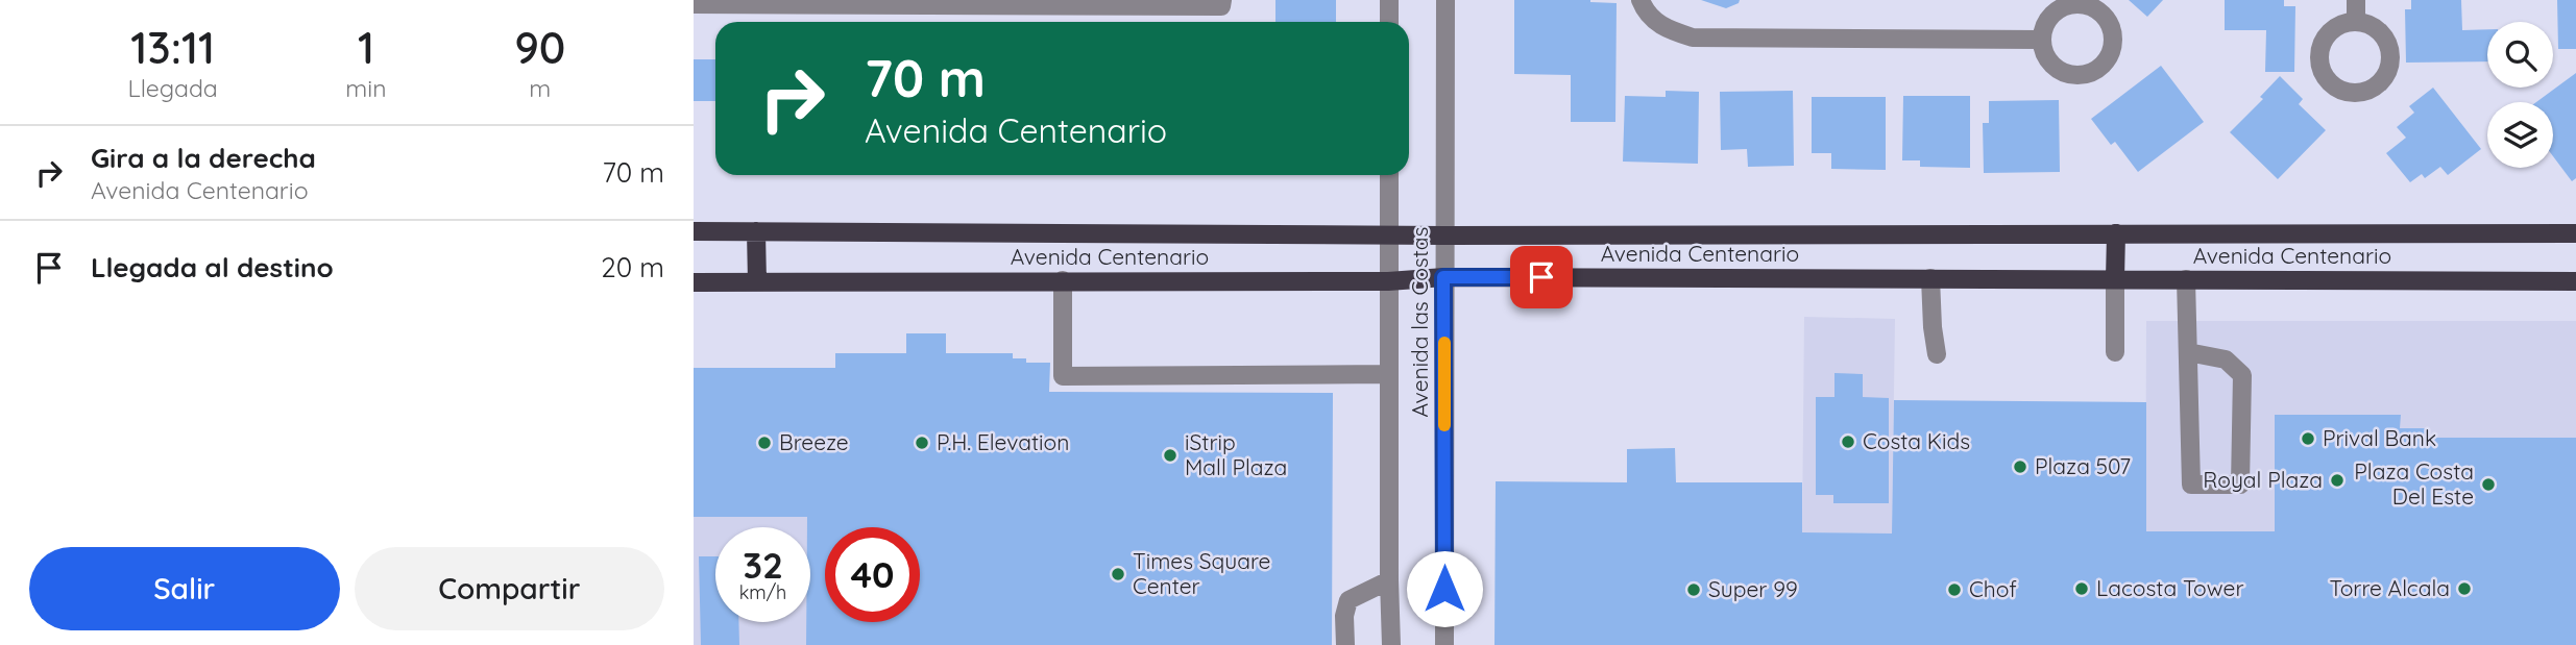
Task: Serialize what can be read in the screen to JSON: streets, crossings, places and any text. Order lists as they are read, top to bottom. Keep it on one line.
{"streets":{"main road":["Avenida Centenario"],"street":["Avenida las Costas"]},"crossings":[["Avenida Centenario","Avenida las Costas"]],"places":["Prival Bank","Costa Kids","Breeze","P.H. Elevation","iStrip Mall Plaza","Plaza 507","Royal Plaza","Plaza Costa Del Este","Times Square Center","Lacosta Tower","Torre Alcala","Super 99","Chof"],"page":{"eta":["13:11","Llegada","1","min","90","m"],"turn":["70 m","Avenida Centenario"],"list":[{"name":"Gira a la derecha","note":"Avenida Centenario","value":"70 m"},{"name":"Llegada al destino","value":"20 m"}],"speed":"32 km/h","limit":"40","buttons":["Salir","Compartir"]}}
